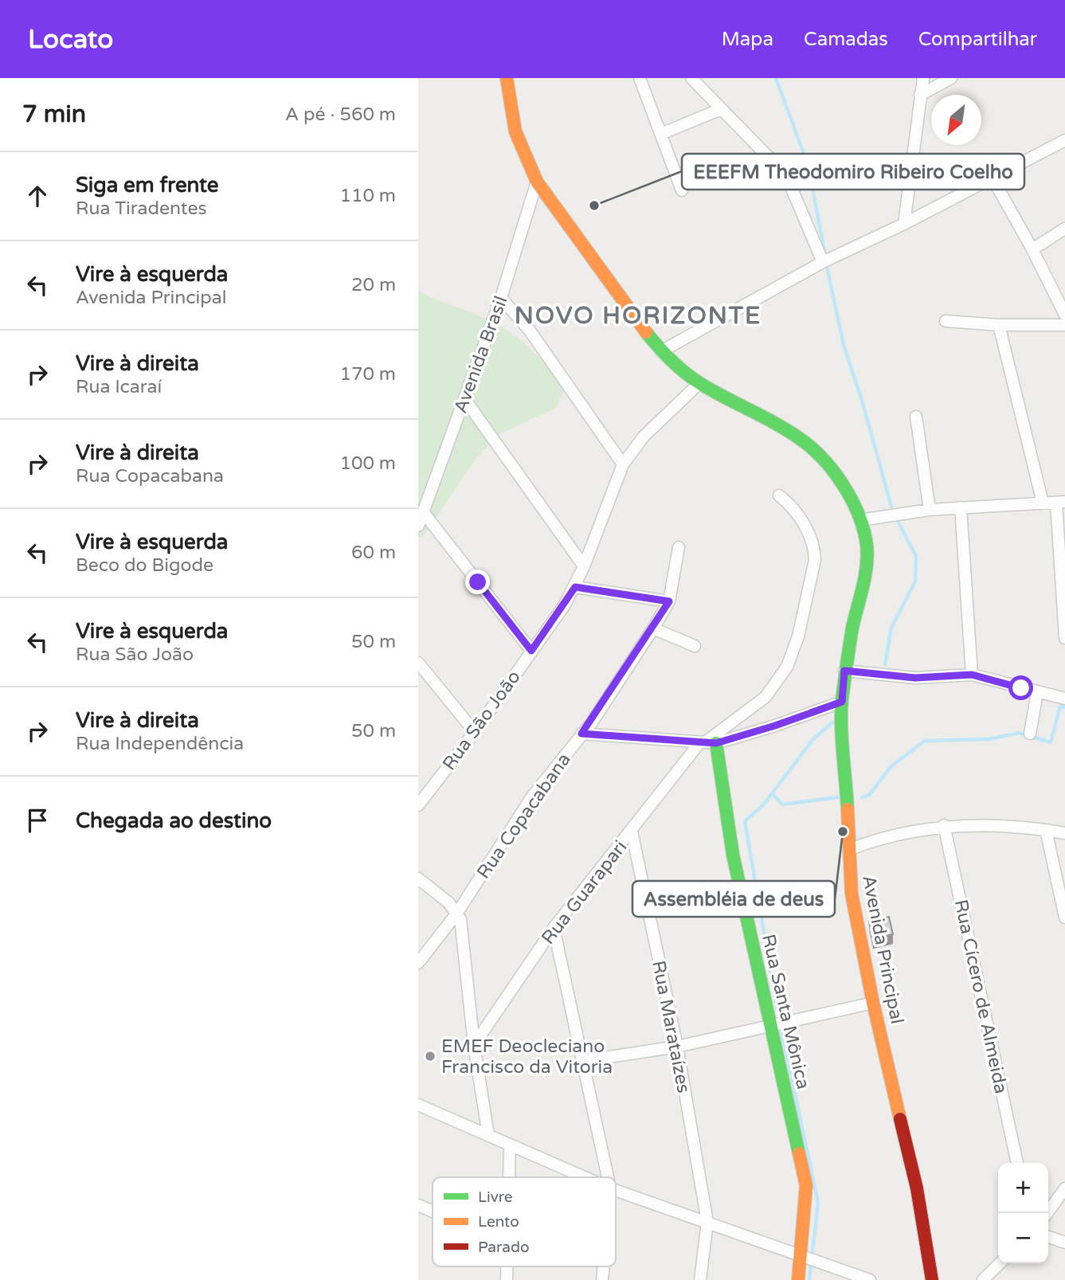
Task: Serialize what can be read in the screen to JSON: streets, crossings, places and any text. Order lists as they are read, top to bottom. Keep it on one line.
{"streets":{"street":["Avenida Brasil","Rua São João","Rua Copacabana","Rua Guarapari","Avenida Principal","Rua Cícero de Almeida","Rua Santa Mônica","Rua Marataízes"]},"crossings":[["Avenida Brasil","Avenida Principal"],["Rua São João","Avenida Principal"],["Rua Guarapari","Rua Santa Mônica"],["Rua Guarapari","Rua Marataízes"]],"districts":["NOVO HORIZONTE"],"places":["EEEFM Theodomiro Ribeiro Coelho","Assembléia de deus","EMEF Deocleciano Francisco da Vitoria"],"legend":["Livre","Lento","Parado"],"north":"bottom left","page":{"header":"Locato","nav":["Mapa","Camadas","Compartilhar"],"heading":["7 min","A pé · 560 m"],"list":[["Siga em frente","Rua Tiradentes","110 m"],["Vire à esquerda","Avenida Principal","20 m"],["Vire à direita","Rua Icaraí","170 m"],["Vire à direita","Rua Copacabana","100 m"],["Vire à esquerda","Beco do Bigode","60 m"],["Vire à esquerda","Rua São João","50 m"],["Vire à direita","Rua Independência","50 m"],"Chegada ao destino"],"map_buttons":["+","−"]}}
